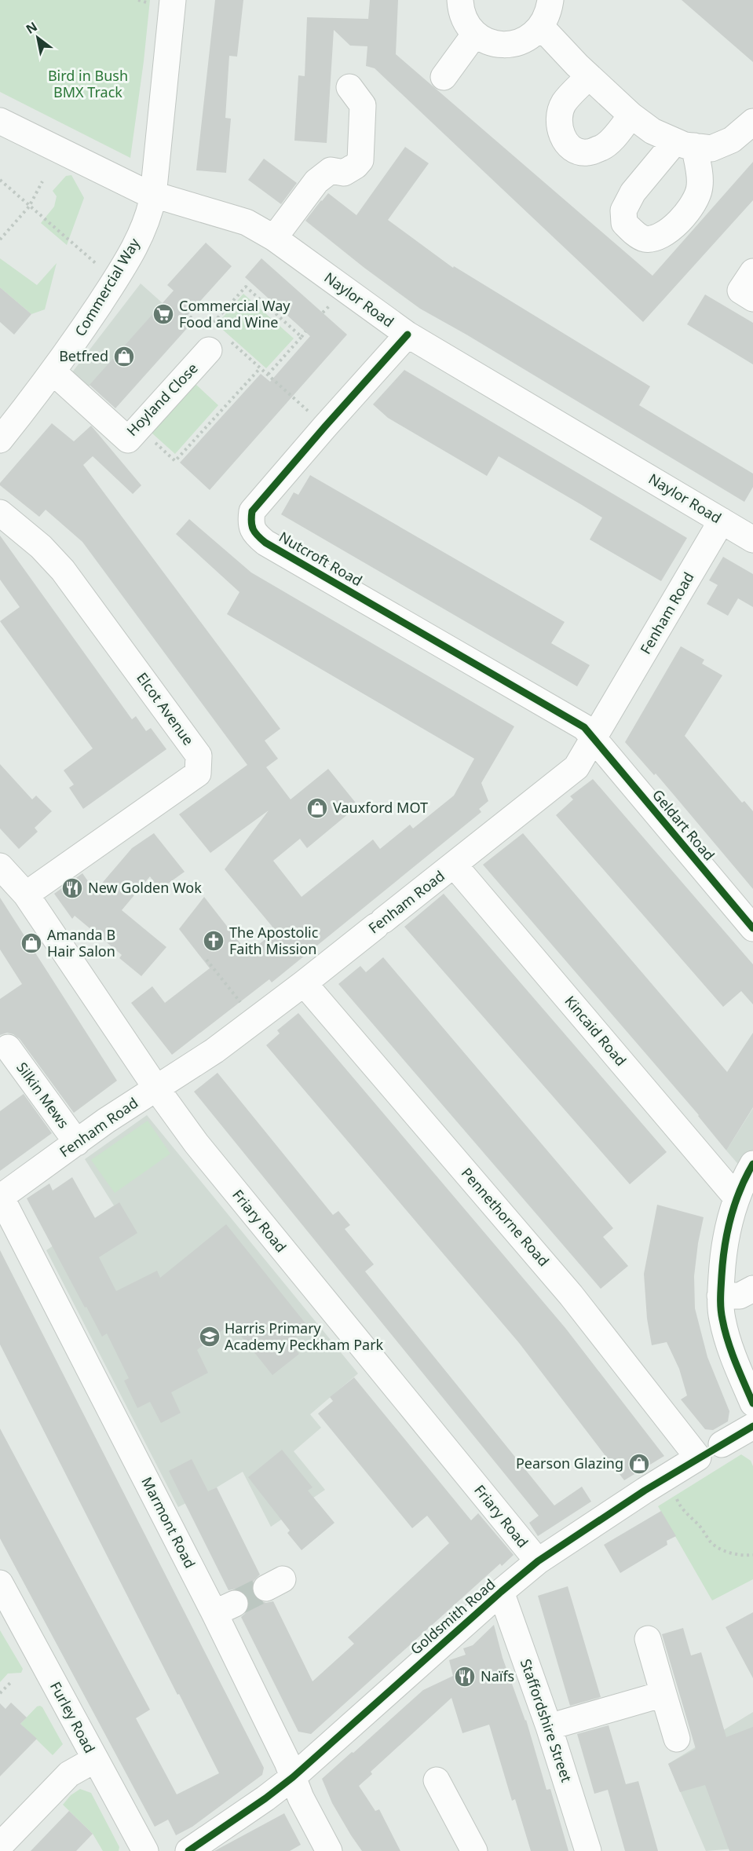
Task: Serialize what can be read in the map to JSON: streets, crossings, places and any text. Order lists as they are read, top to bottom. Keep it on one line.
{"streets":{"street":["Commercial Way","Naylor Road","Hoyland Close","Nutcroft Road","Fenham Road","Elcot Avenue","Geldart Road","Kincaid Road","Silkin Mews","Pennethorne Road","Friary Road","Marmont Road","Goldsmith Road","Furley Road","Staffordshire Street"]},"crossings":[["Commercial Way","Naylor Road"],["Commercial Way","Hoyland Close"],["Naylor Road","Nutcroft Road"],["Naylor Road","Fenham Road"],["Nutcroft Road","Fenham Road"],["Nutcroft Road","Geldart Road"],["Fenham Road","Geldart Road"],["Fenham Road","Kincaid Road"],["Fenham Road","Silkin Mews"],["Fenham Road","Pennethorne Road"],["Fenham Road","Friary Road"],["Fenham Road","Marmont Road"],["Elcot Avenue","Friary Road"],["Pennethorne Road","Goldsmith Road"],["Friary Road","Goldsmith Road"],["Marmont Road","Goldsmith Road"],["Goldsmith Road","Staffordshire Street"]],"parks":["Bird in Bush BMX Track"],"places":{"supermarket":["Commercial Way Food and Wine"],"shop":["Betfred","Vauxford MOT","Amanda B Hair Salon","Pearson Glazing"],"restaurant":["New Golden Wok","Naïfs"],"church":["The Apostolic Faith Mission"],"school or university":["Harris Primary Academy Peckham Park"]},"north":"top left"}
